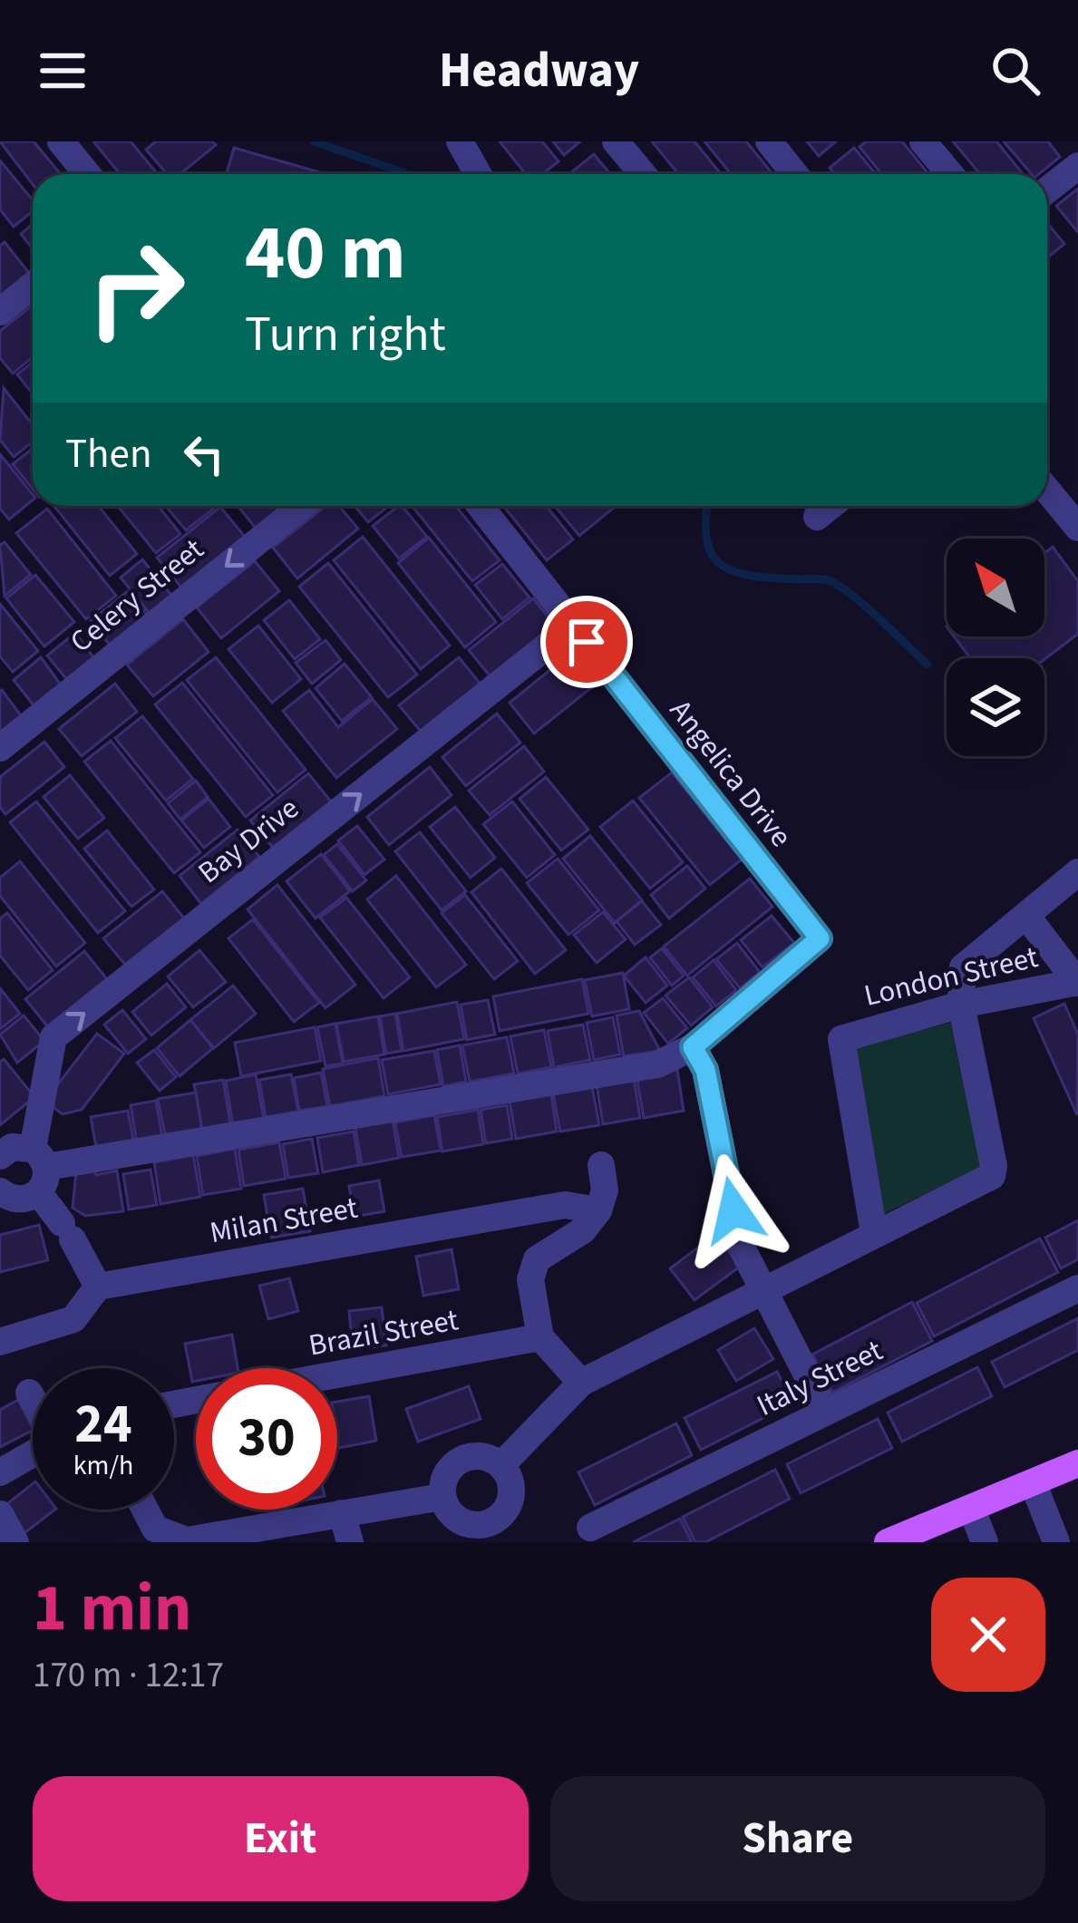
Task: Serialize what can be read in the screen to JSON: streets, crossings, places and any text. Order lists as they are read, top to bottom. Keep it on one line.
{"streets":{"street":["Celery Street","Angelica Drive","Bay Drive","London Street","Milan Street","Brazil Street","Italy Street"]},"crossings":[["Angelica Drive","Bay Drive"]],"one_way":["Celery Street","Bay Drive"],"north":"top left","page":{"header":"Headway","turn":["40 m","Turn right"],"then":"Then","speed":"24 km/h","limit":"30","heading":["1 min","170 m · 12:17"],"buttons":["Exit","Share"]}}
